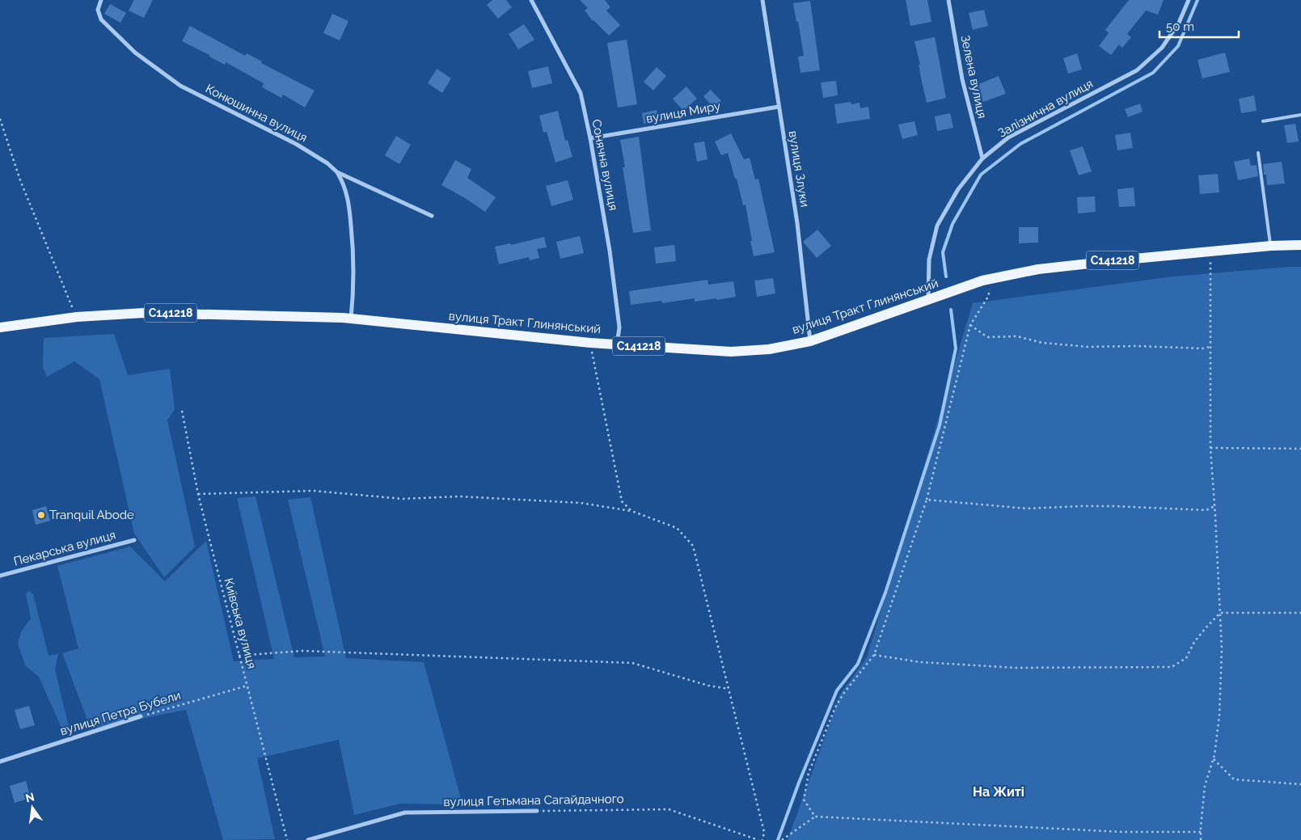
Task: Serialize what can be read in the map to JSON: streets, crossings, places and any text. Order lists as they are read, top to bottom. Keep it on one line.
{"streets":{"main road":["С141218","вулиця Тракт Глинянський"],"street":["Зелена вулиця","Залізнична вулиця","вулиця Миру","Конюшинна вулиця","Сонячна вулиця","вулиця Злуки","Пекарська вулиця","вулиця Петра Бубели","вулиця Гетьмана Сагайдачного"],"path":["Київська вулиця"]},"crossings":[["Зелена вулиця","Залізнична вулиця"],["Залізнична вулиця","вулиця Тракт Глинянський"],["вулиця Миру","Сонячна вулиця"],["вулиця Миру","вулиця Злуки"],["Сонячна вулиця","вулиця Тракт Глинянський"],["вулиця Злуки","вулиця Тракт Глинянський"],["Київська вулиця","вулиця Петра Бубели"]],"districts":["На Житі"],"places":["Tranquil Abode"],"scale_bar":"50 m","north":"top"}
